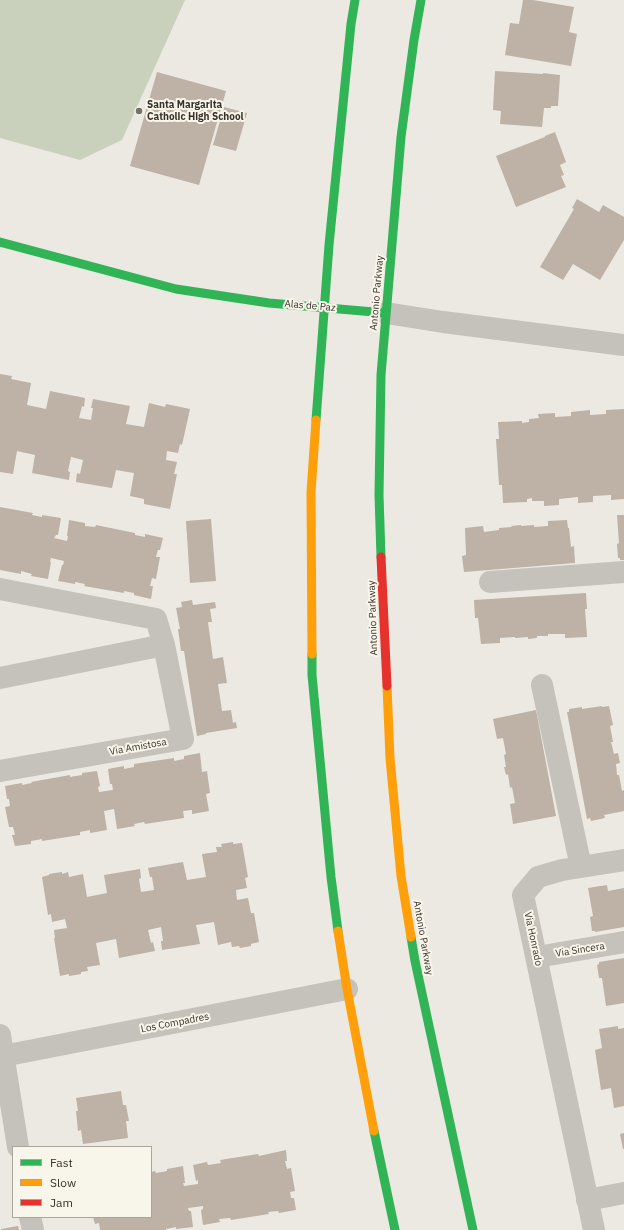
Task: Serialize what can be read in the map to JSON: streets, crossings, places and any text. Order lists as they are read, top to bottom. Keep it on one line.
{"streets":{"main road":["Antonio Parkway","Alas de Paz"],"street":["Via Amistosa","Via Honrado","Via Sincera","Los Compadres"]},"crossings":[["Antonio Parkway","Alas de Paz"],["Via Honrado","Via Sincera"]],"places":["Santa Margarita Catholic High School"],"legend":["Fast","Slow","Jam"]}
